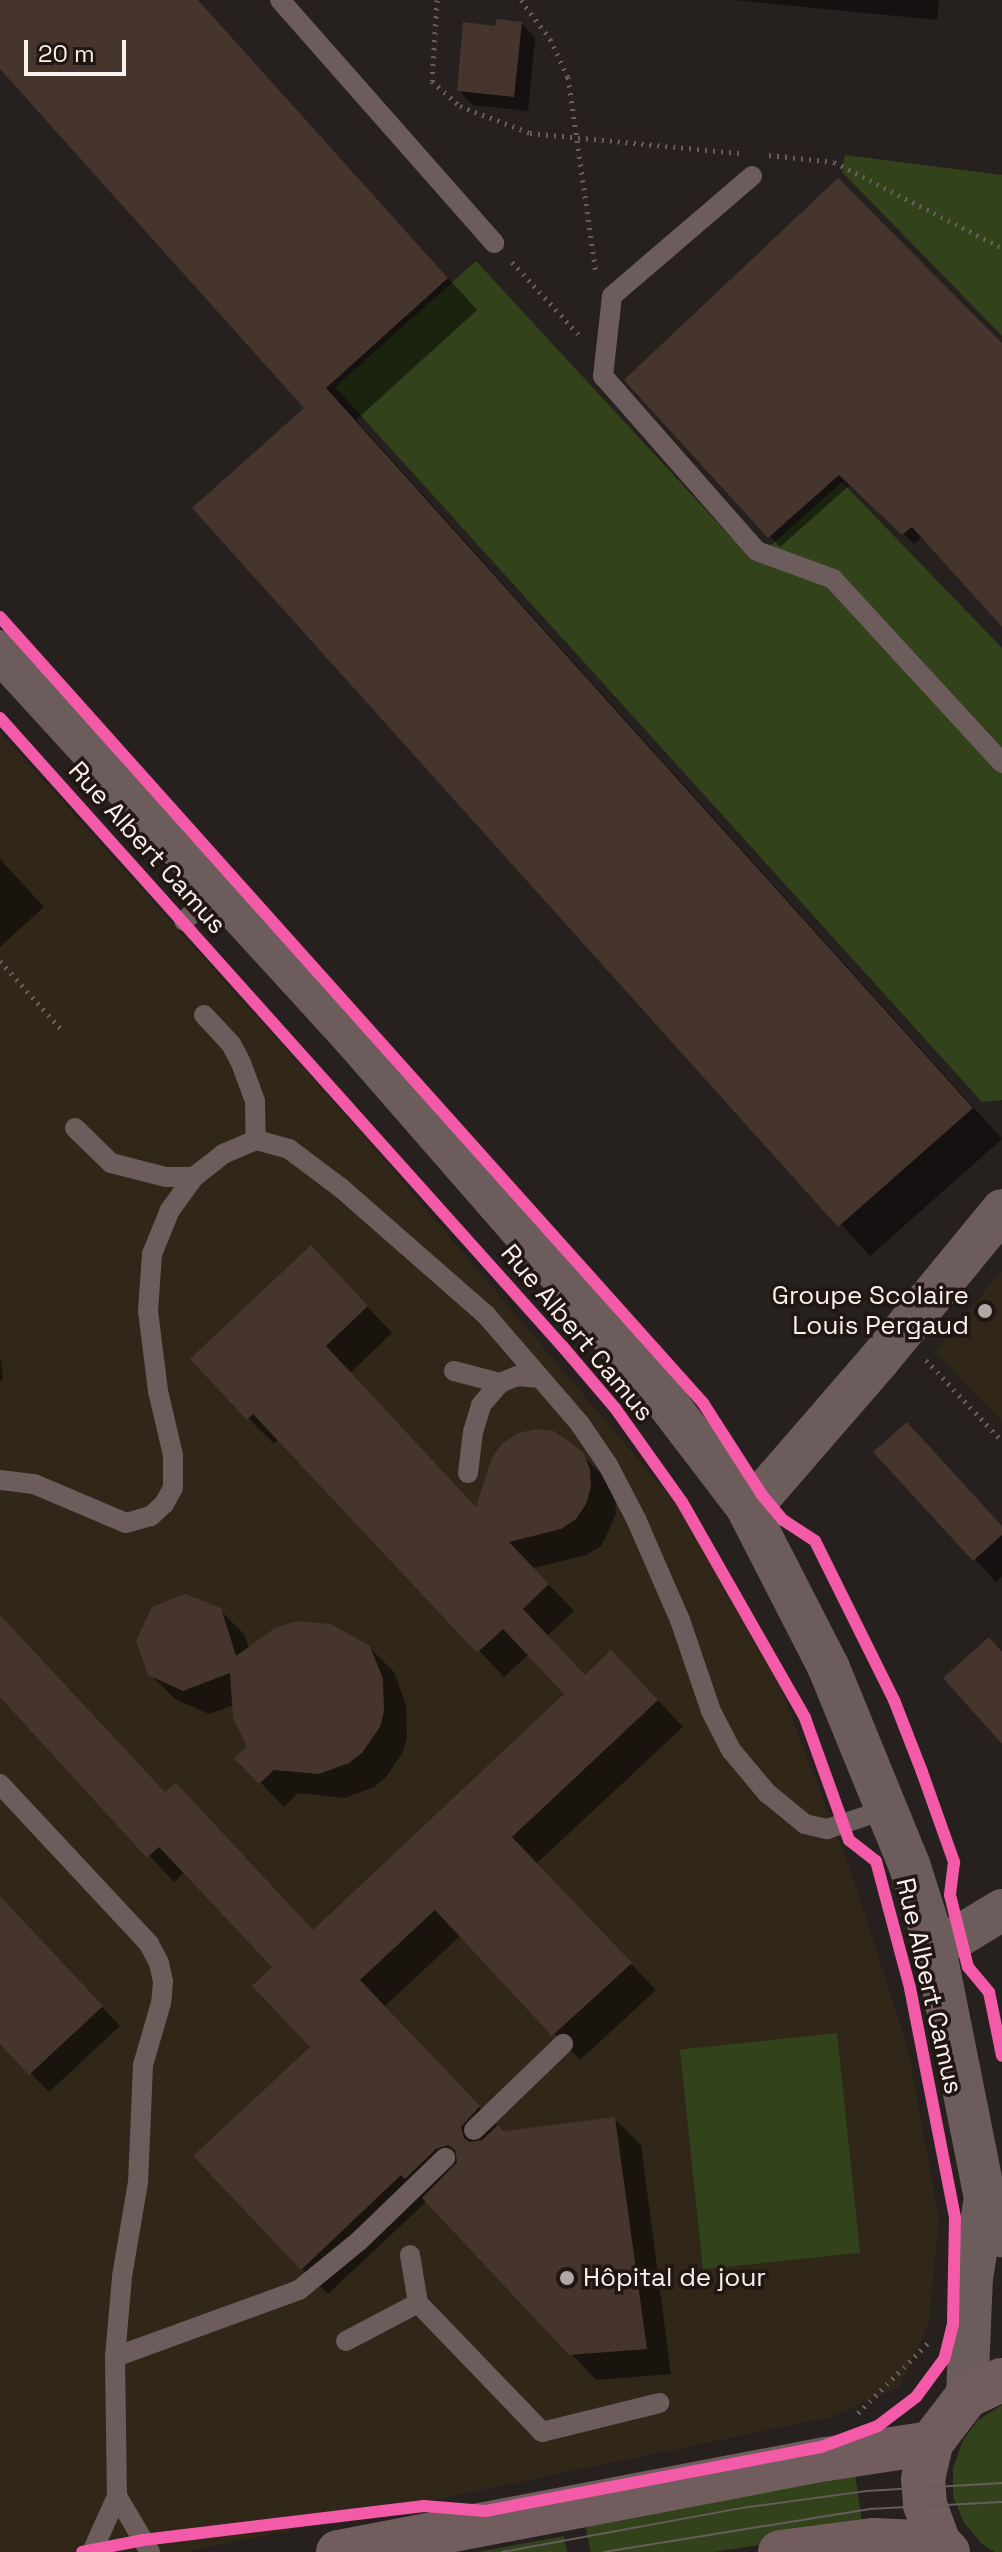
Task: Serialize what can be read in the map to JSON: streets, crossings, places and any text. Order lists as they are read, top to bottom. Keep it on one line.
{"streets":{"street":["Rue Albert Camus"]},"places":["Groupe Scolaire Louis Pergaud","Hôpital de jour"],"scale_bar":"20 m"}
